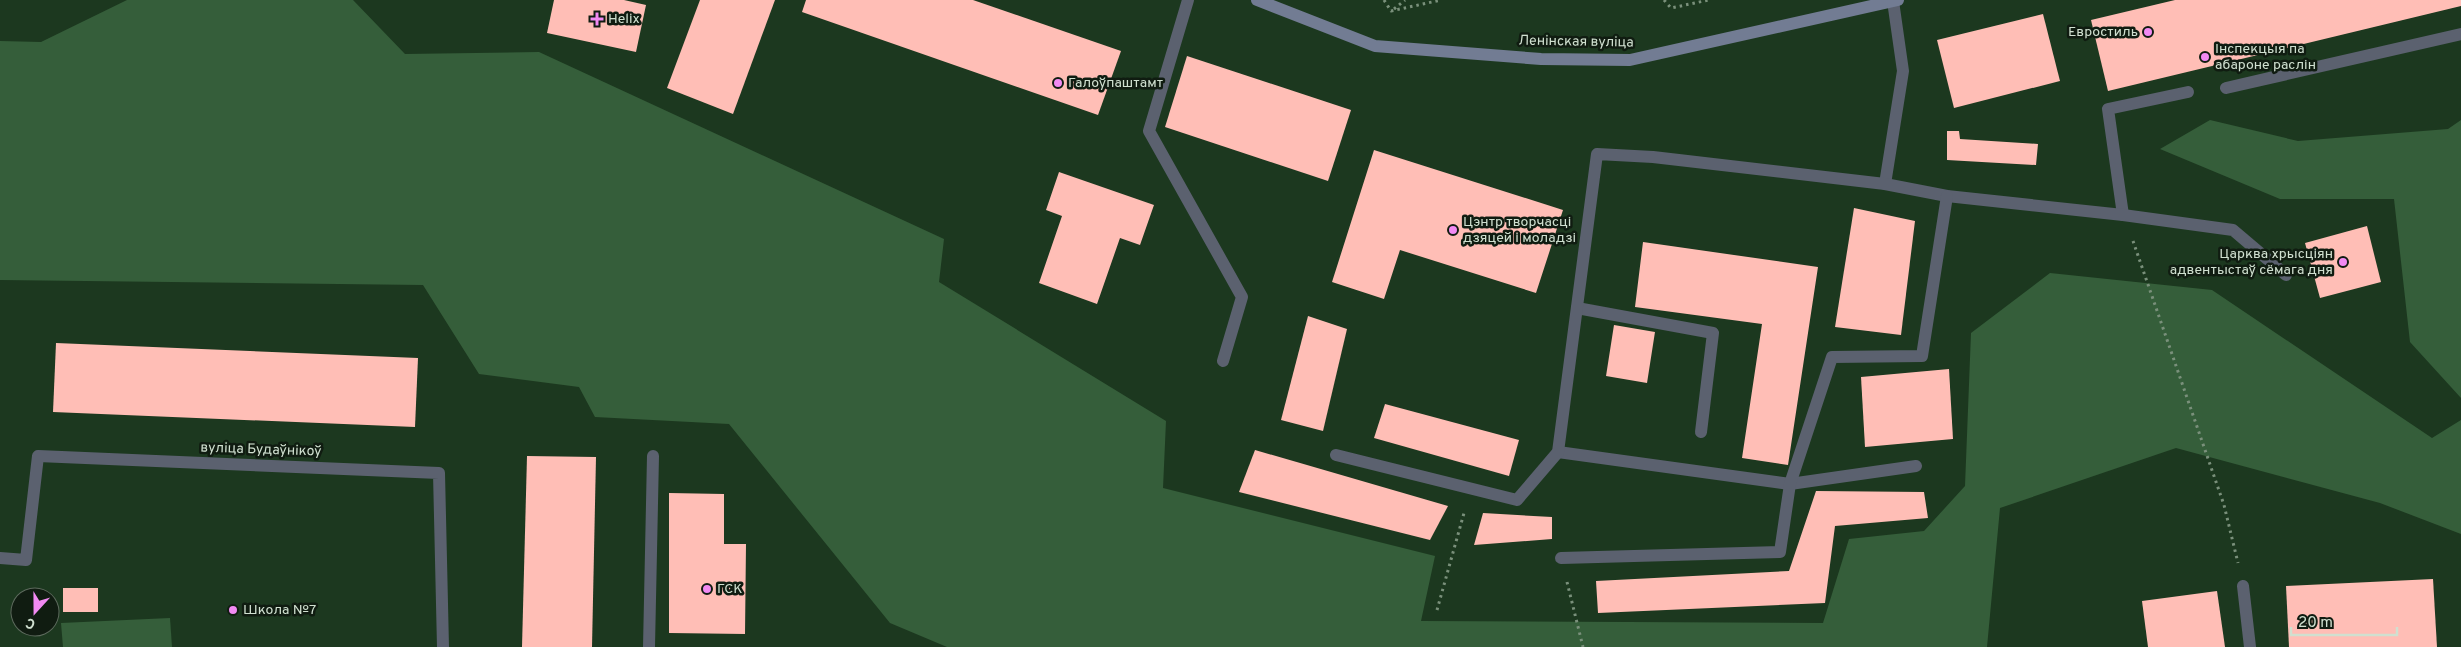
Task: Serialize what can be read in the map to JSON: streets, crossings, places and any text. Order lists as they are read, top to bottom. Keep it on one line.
{"streets":{"main road":["Ленінская вуліца"],"street":["вуліца Будаўнікоў"]},"places":{"health":["Helix"],"other":["Евростиль","Інспекцыя па абароне раслін","Галоўпаштамт","Цэнтр творчасці дзяцей і моладзі","Царква хрысціян адвентыстаў сёмага дня","ГСК","Школа №7"]},"scale_bar":"20 m","north":"bottom"}
